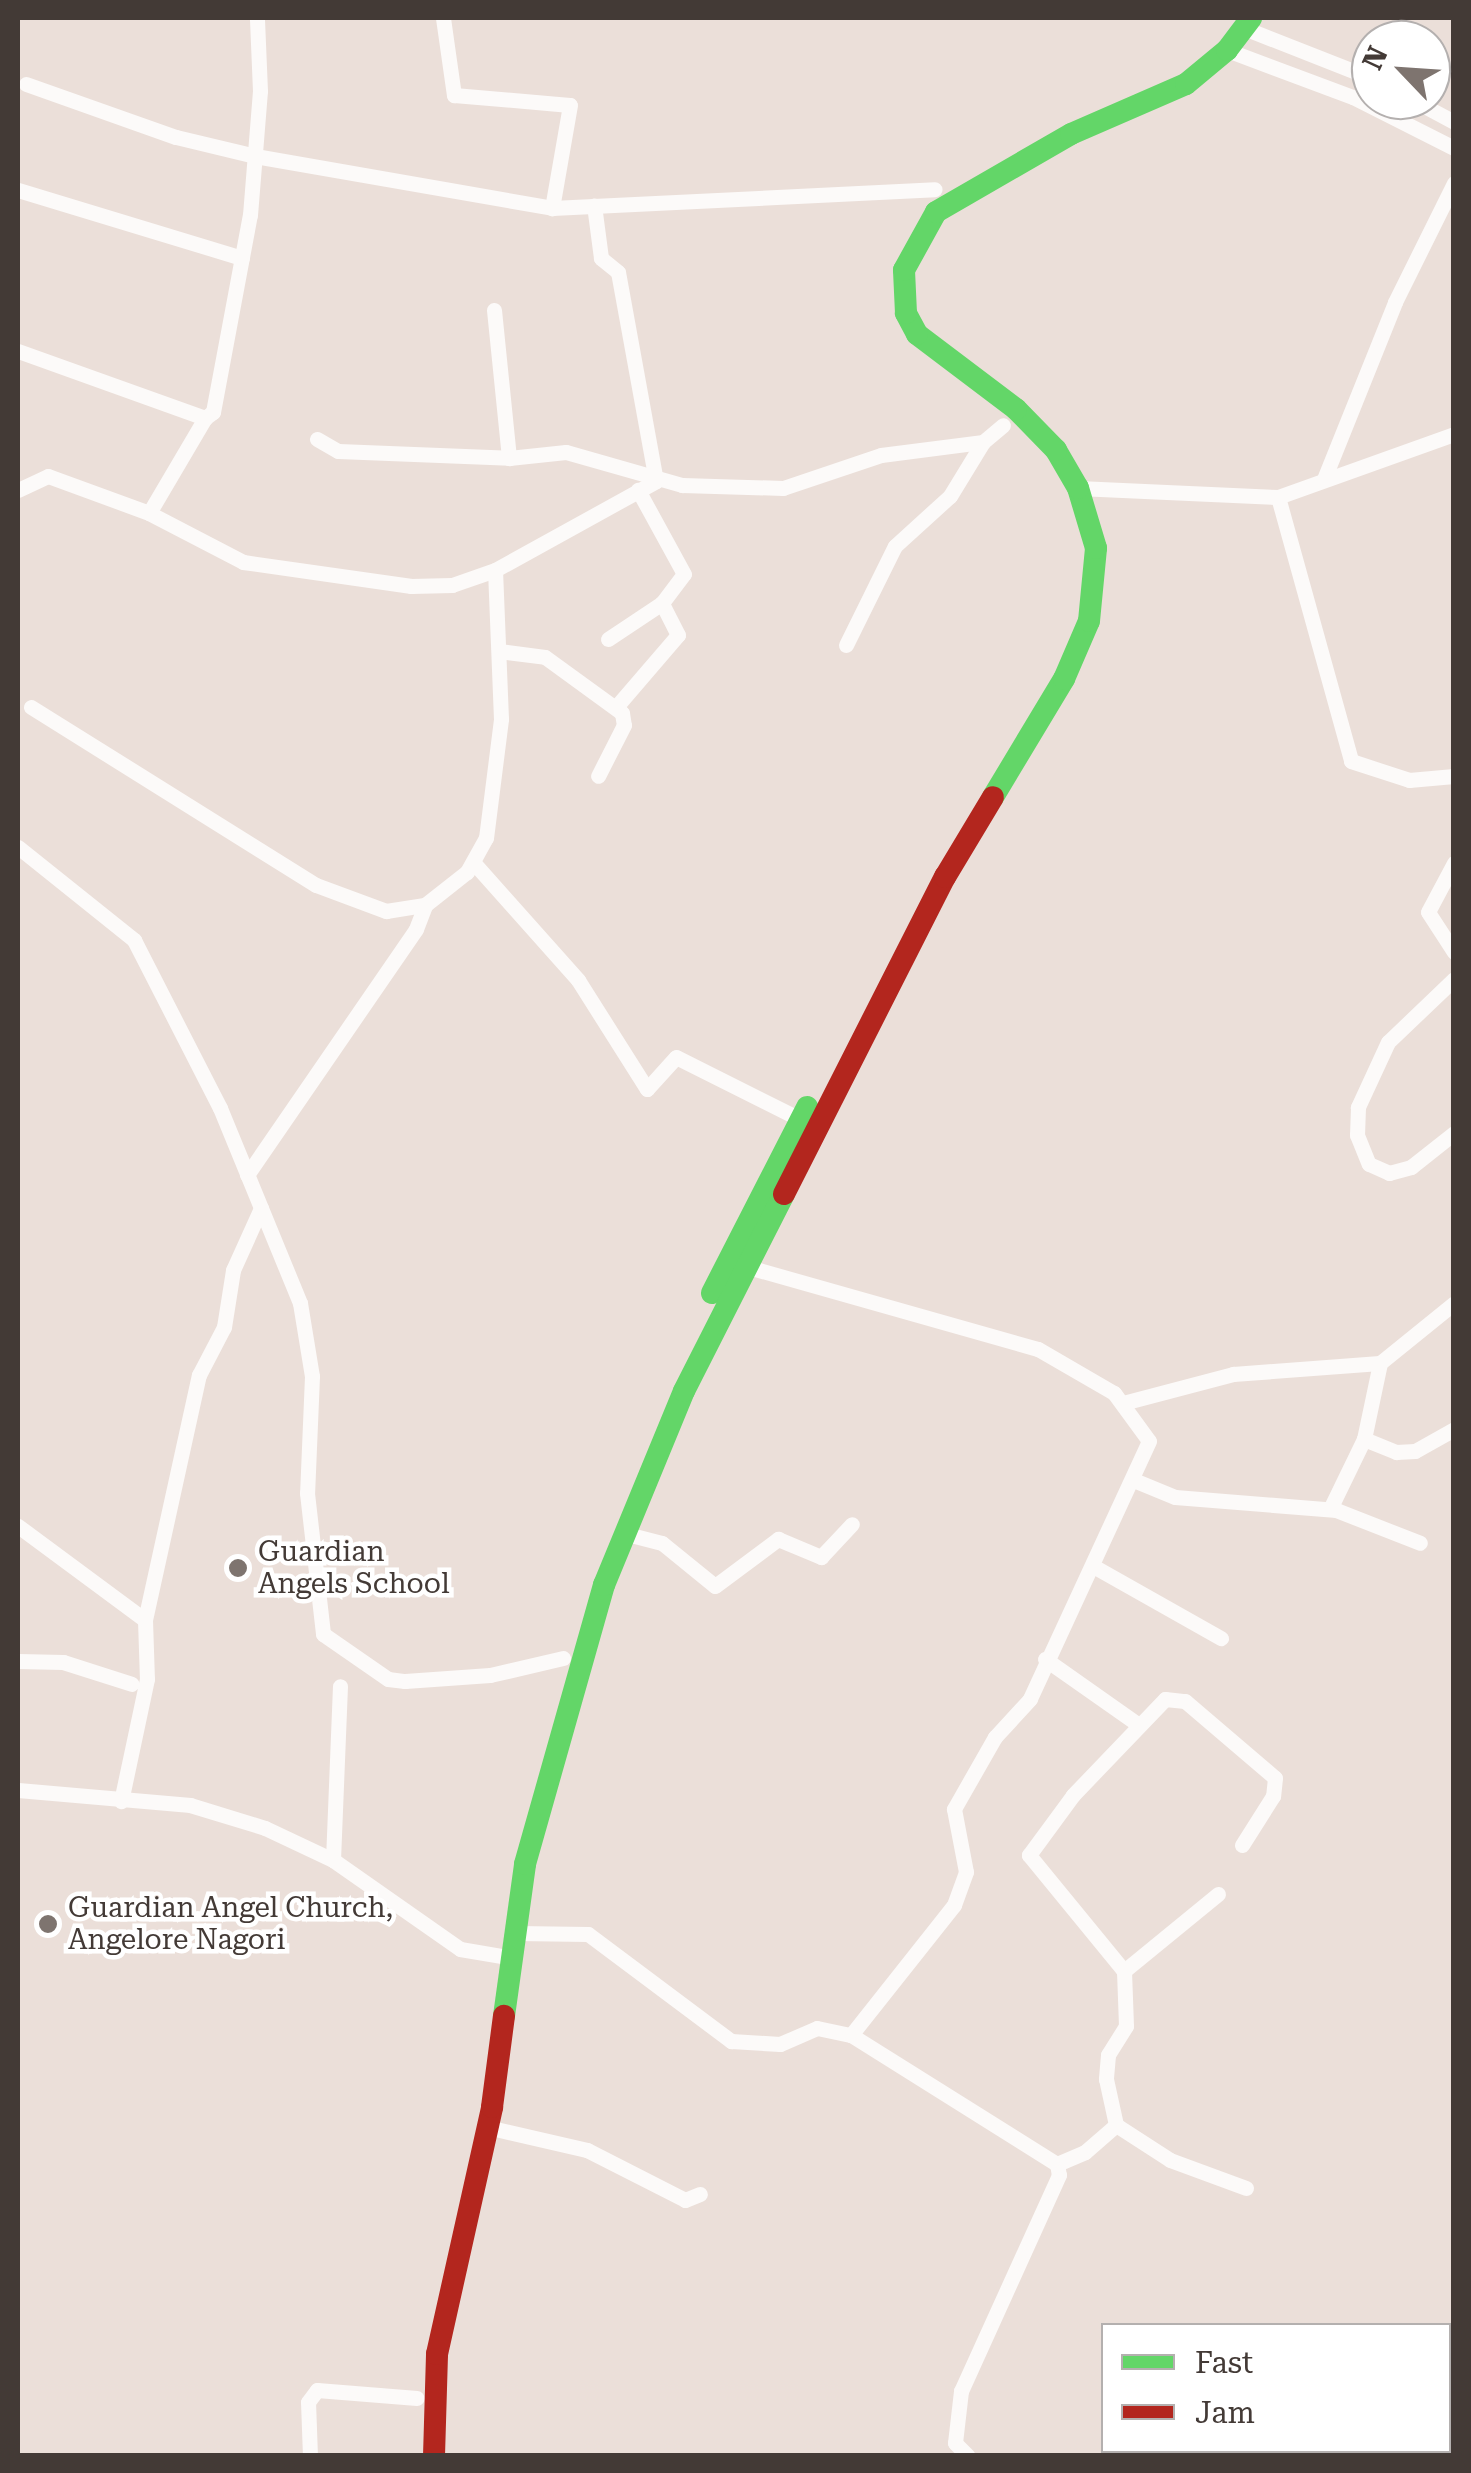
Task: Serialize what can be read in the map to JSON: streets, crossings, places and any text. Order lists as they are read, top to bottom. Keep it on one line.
{"places":["Guardian Angels School","Guardian Angel Church, Angelore Nagori"],"legend":["Fast","Jam"],"north":"top left"}
